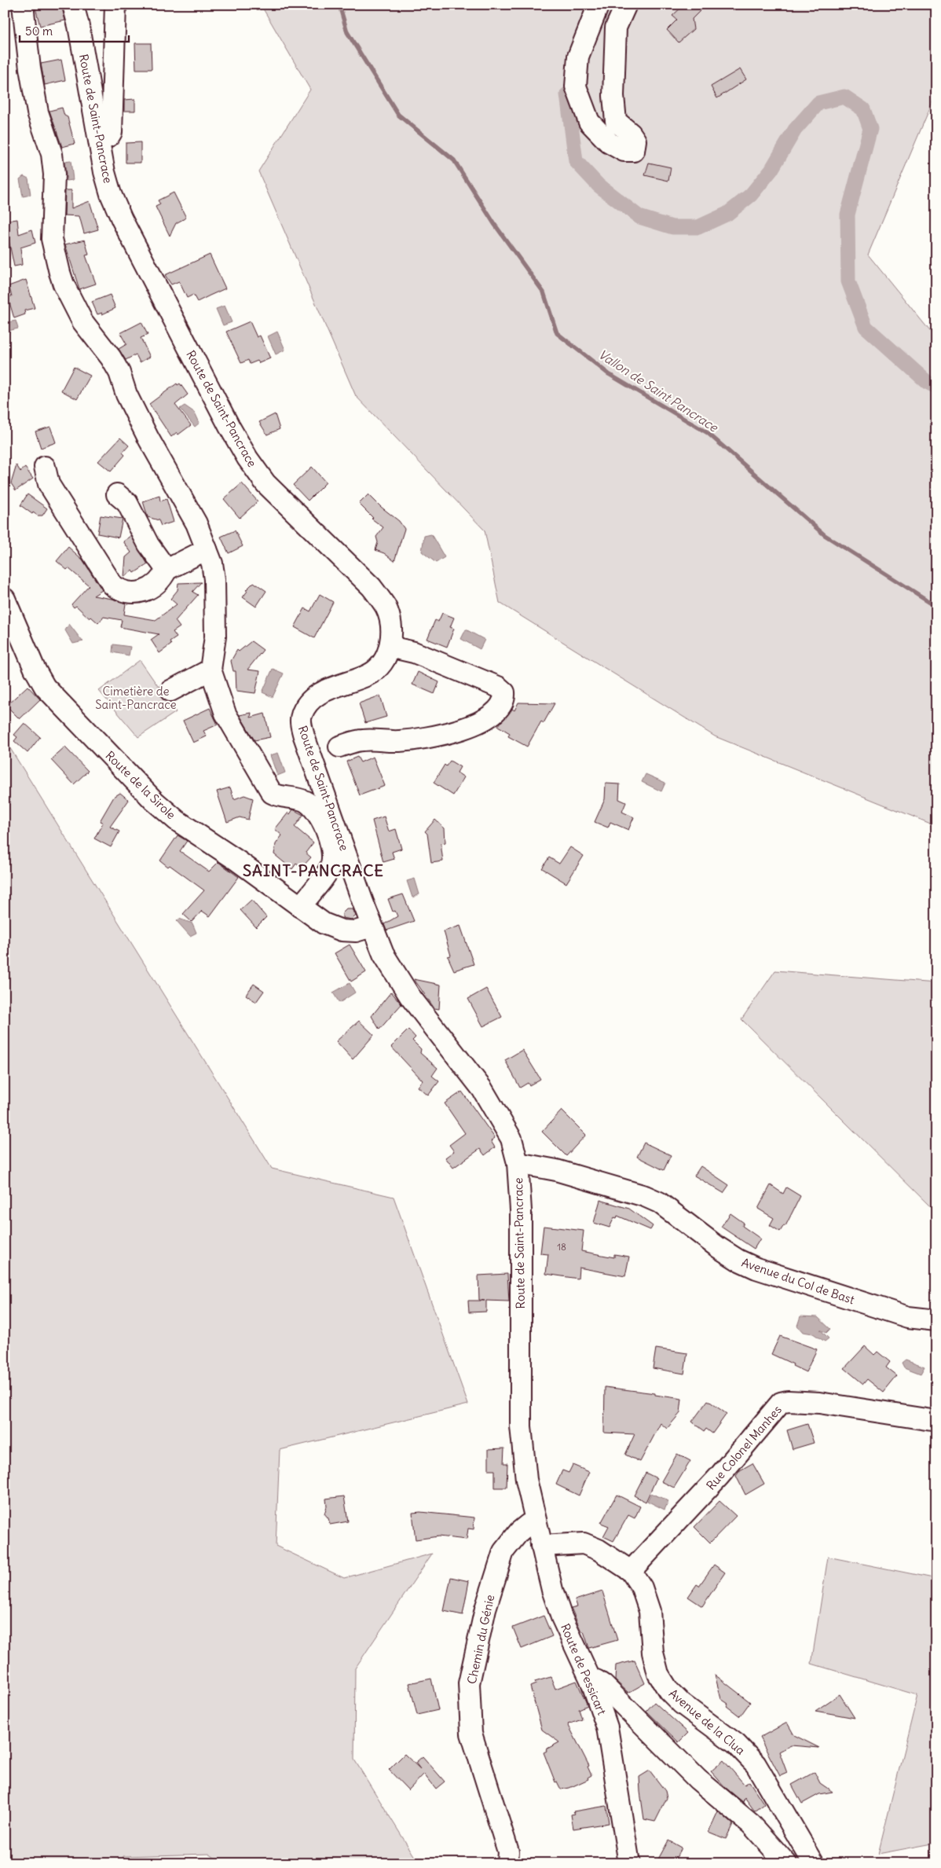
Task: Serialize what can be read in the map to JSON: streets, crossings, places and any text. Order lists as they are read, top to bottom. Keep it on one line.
{"streets":{"street":["Route de Saint-Pancrace","Route de la Sirole","Avenue du Col de Bast","Rue Colonel Manhes","Chemin du Génie","Route de Pessicart","Avenue de la Clua"]},"crossings":[["Route de Saint-Pancrace","Route de la Sirole"],["Route de Saint-Pancrace","Avenue du Col de Bast"],["Route de Saint-Pancrace","Chemin du Génie"],["Route de Saint-Pancrace","Route de Pessicart"],["Route de Saint-Pancrace","Avenue de la Clua"],["Rue Colonel Manhes","Avenue de la Clua"],["Route de Pessicart","Avenue de la Clua"]],"districts":["SAINT-PANCRACE"],"water":["Vallon de Saint Pancrace"],"parks":["Cimetière de Saint-Pancrace"],"house_numbers":["18"],"scale_bar":"50 m"}
